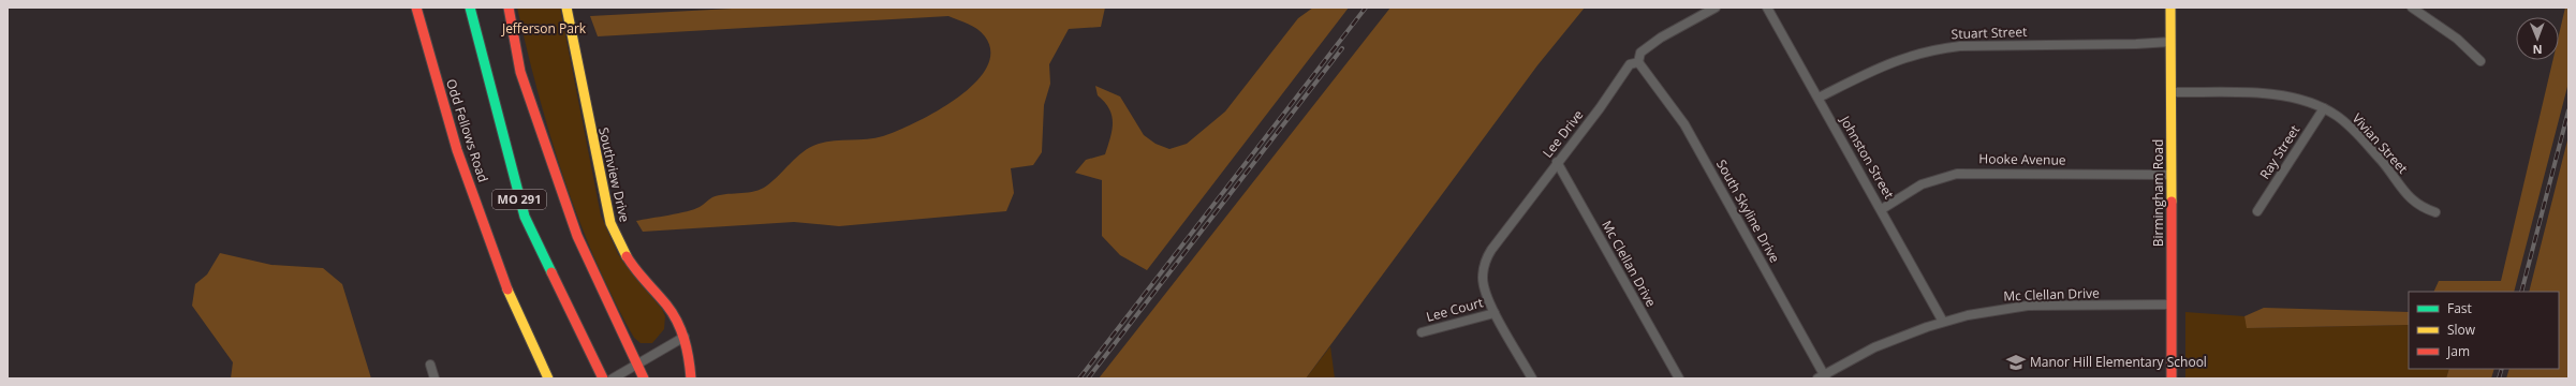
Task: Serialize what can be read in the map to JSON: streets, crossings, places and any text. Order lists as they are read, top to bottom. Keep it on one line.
{"streets":{"main road":["Odd Fellows Road","Southview Drive","Birmingham Road","MO 291"],"street":["Stuart Street","Lee Drive","Vivian Street","Ray Street","Johnston Street","Hooke Avenue","South Skyline Drive","Mc Clellan Drive","Lee Court"]},"crossings":[["Stuart Street","Johnston Street"],["Stuart Street","Birmingham Road"],["Lee Drive","South Skyline Drive"],["Lee Drive","Mc Clellan Drive"],["Lee Drive","Lee Court"],["Vivian Street","Ray Street"],["Vivian Street","Birmingham Road"],["Johnston Street","Hooke Avenue"],["Johnston Street","Mc Clellan Drive"],["Hooke Avenue","Birmingham Road"],["Birmingham Road","Mc Clellan Drive"],["South Skyline Drive","Mc Clellan Drive"]],"parks":["Jefferson Park"],"places":{"school or university":["Manor Hill Elementary School"]},"legend":["Fast","Slow","Jam"],"north":"bottom"}
